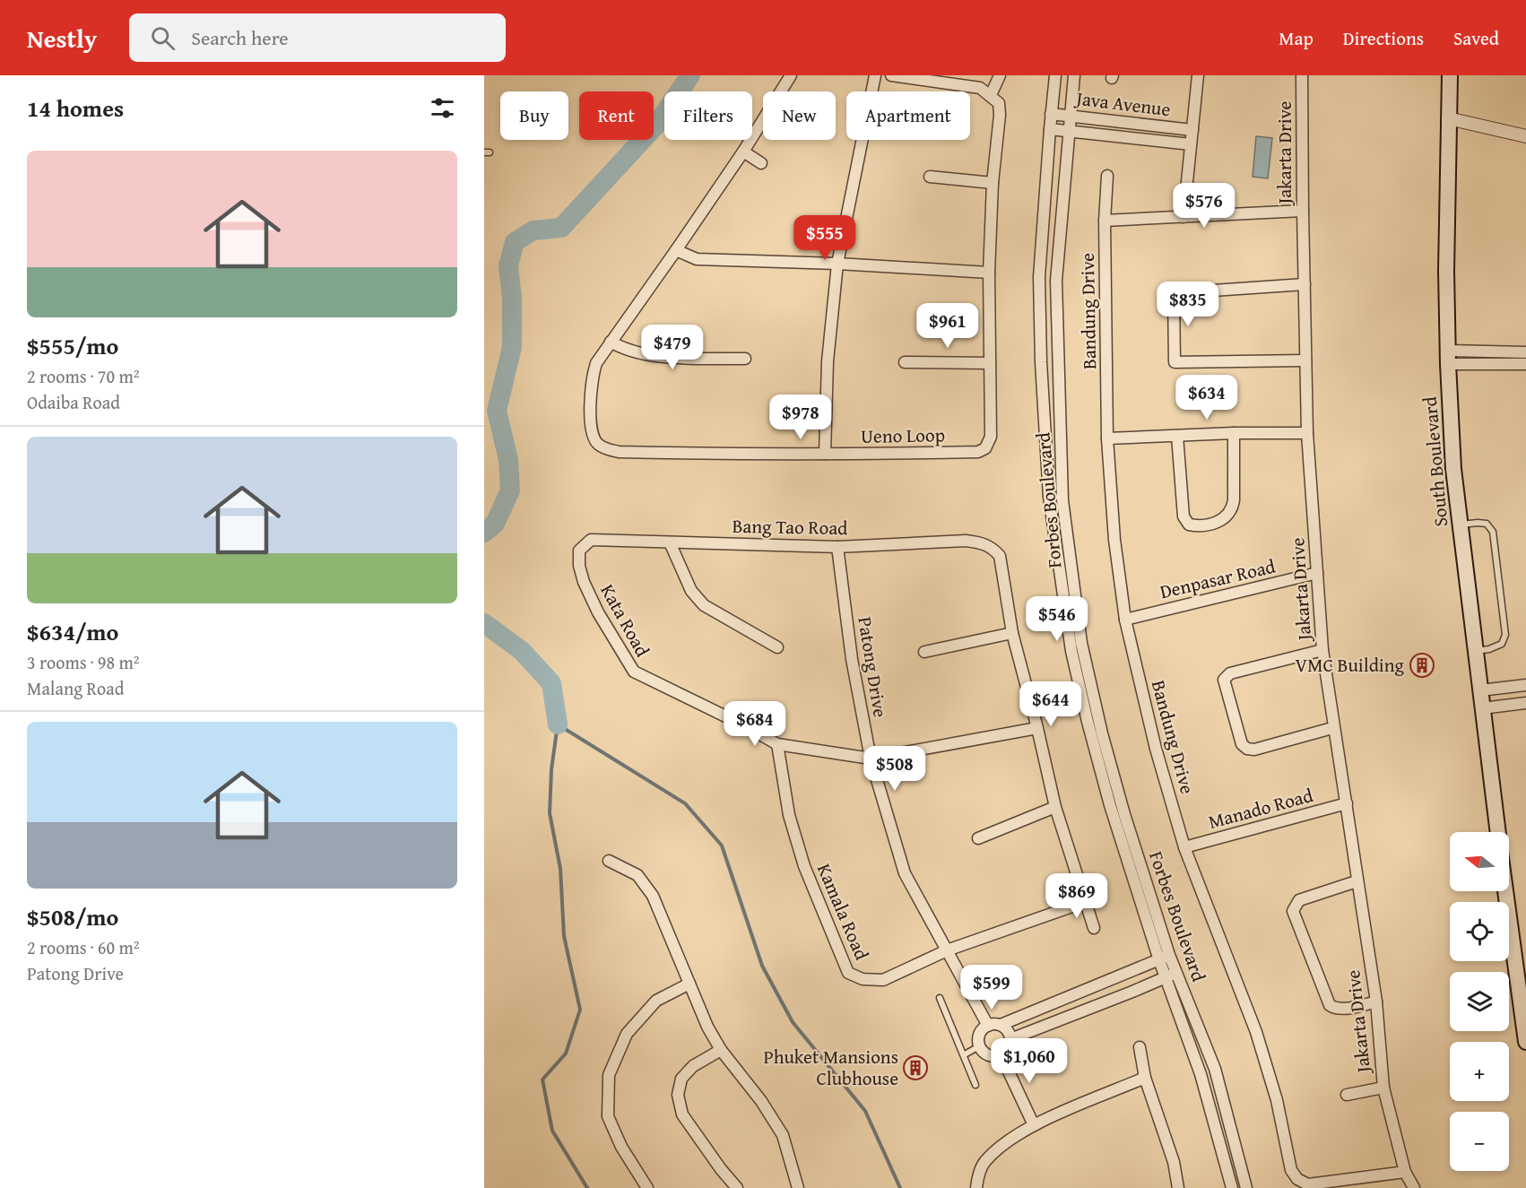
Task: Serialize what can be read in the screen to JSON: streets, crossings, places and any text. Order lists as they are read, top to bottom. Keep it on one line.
{"streets":{"main road":["South Boulevard"],"street":["Java Avenue","Jakarta Drive","Bandung Drive","Ueno Loop","Forbes Boulevard","Bang Tao Road","Denpasar Road","Kata Road","Patong Drive","Manado Road","Kamala Road"]},"crossings":[["Java Avenue","Forbes Boulevard"],["Jakarta Drive","Bandung Drive"],["Jakarta Drive","Denpasar Road"],["Jakarta Drive","Manado Road"],["Bandung Drive","Denpasar Road"],["Bandung Drive","Manado Road"],["Bang Tao Road","Kata Road"],["Bang Tao Road","Patong Drive"],["Kata Road","Patong Drive"],["Kata Road","Kamala Road"],["Patong Drive","Kamala Road"]],"places":{"building":["VMC Building","Phuket Mansions Clubhouse"]},"north":"left","page":{"header":"Nestly","search":"Search here","nav":["Map","Directions","Saved"],"heading":"14 homes","chip":["Buy","Rent","Filters","New","Apartment"],"list":[{"name":"$555/mo","note":"2 rooms · 70 m² · Odaiba Road"},{"name":"$634/mo","note":"3 rooms · 98 m² · Malang Road"},{"name":"$508/mo","note":"2 rooms · 60 m² · Patong Drive"}],"price":["$576","$555","$835","$961","$479","$634","$978","$546","$644","$684","$508","$869","$599","$1,060"],"map_buttons":["+","−"]}}
